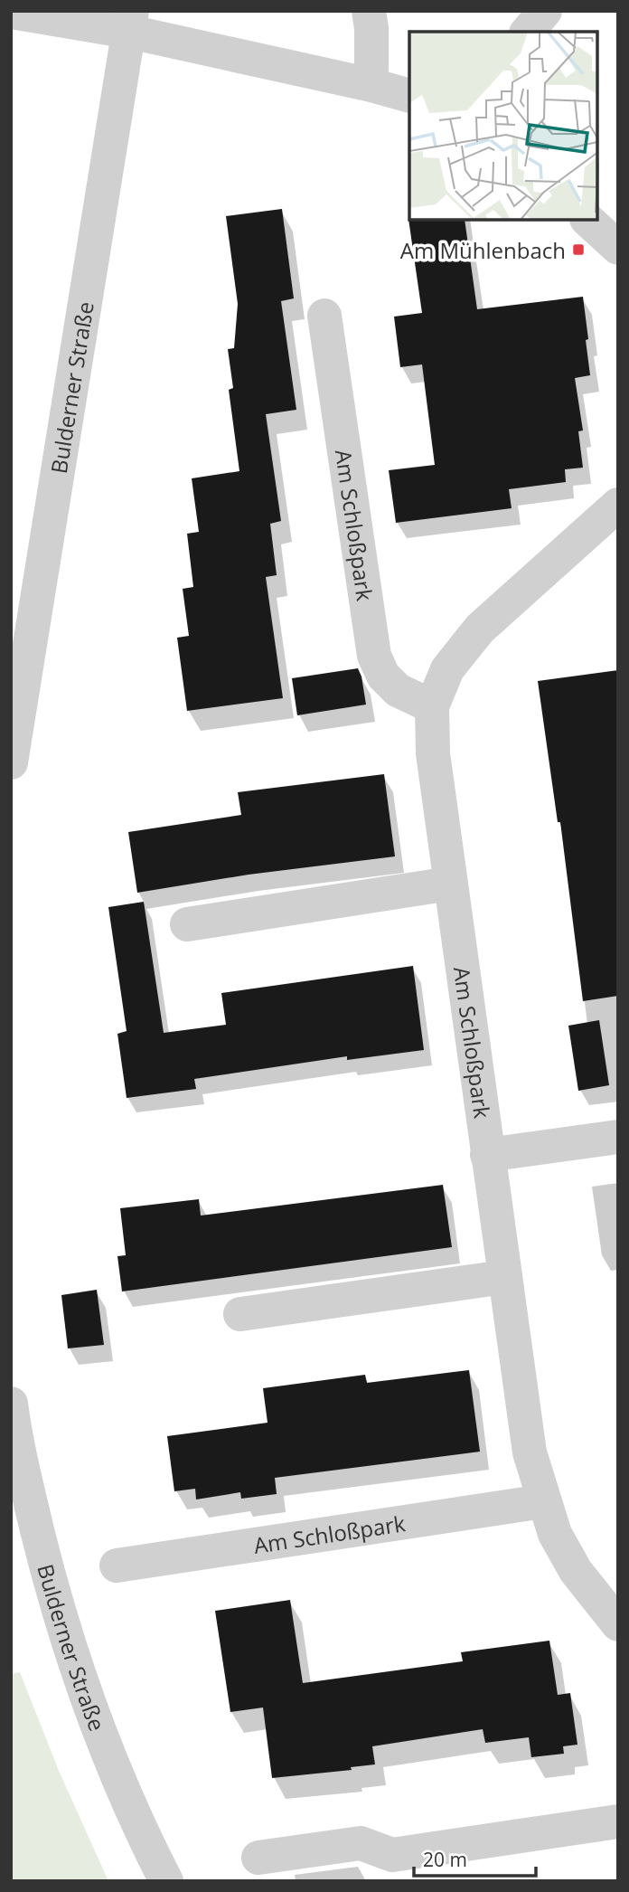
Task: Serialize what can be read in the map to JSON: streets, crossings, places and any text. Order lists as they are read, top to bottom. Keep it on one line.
{"streets":{"street":["Bulderner Straße","Am Schloßpark"]},"places":{"transit":["Am Mühlenbach"]},"scale_bar":"20 m"}
